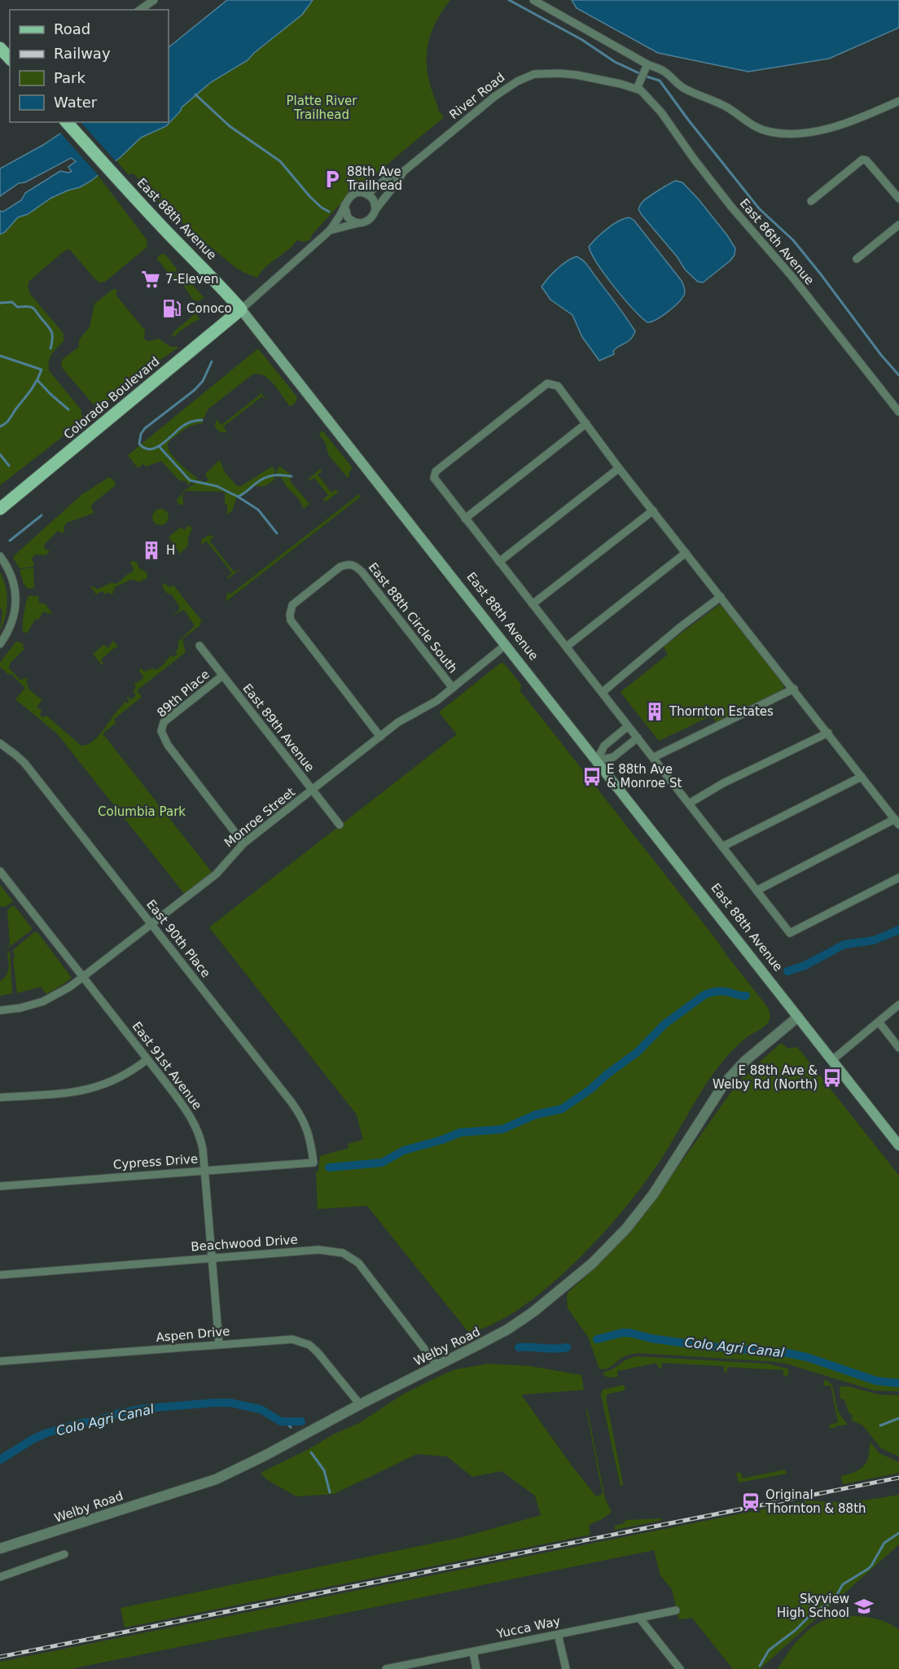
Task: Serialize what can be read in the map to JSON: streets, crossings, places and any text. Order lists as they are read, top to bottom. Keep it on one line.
{"streets":{"main road":["East 88th Avenue","Colorado Boulevard"],"street":["River Road","East 86th Avenue","East 88th Circle South","89th Place","East 89th Avenue","Monroe Street","East 90th Place","East 91st Avenue","Cypress Drive","Beachwood Drive","Aspen Drive","Welby Road","Yucca Way"]},"crossings":[["River Road","East 86th Avenue"],["East 88th Avenue","Colorado Boulevard"],["East 88th Avenue","Monroe Street"],["East 88th Avenue","Welby Road"],["East 88th Circle South","Monroe Street"],["89th Place","East 89th Avenue"],["89th Place","Monroe Street"],["East 89th Avenue","Monroe Street"],["Monroe Street","East 90th Place"],["Monroe Street","East 91st Avenue"],["East 90th Place","Cypress Drive"],["East 91st Avenue","Cypress Drive"],["East 91st Avenue","Beachwood Drive"],["East 91st Avenue","Aspen Drive"],["Beachwood Drive","Welby Road"],["Aspen Drive","Welby Road"]],"water":["Colo Agri Canal"],"parks":["Platte River Trailhead","Columbia Park"],"places":{"parking":["88th Ave Trailhead"],"supermarket":["7-Eleven"],"fuel station":["Conoco"],"building":["H","Thornton Estates"],"bus stop":["E 88th Ave & Monroe St","E 88th Ave & Welby Rd (North)"],"station":["Original Thornton & 88th"],"school or university":["Skyview High School"]},"legend":["Road","Railway","Park","Water"]}
